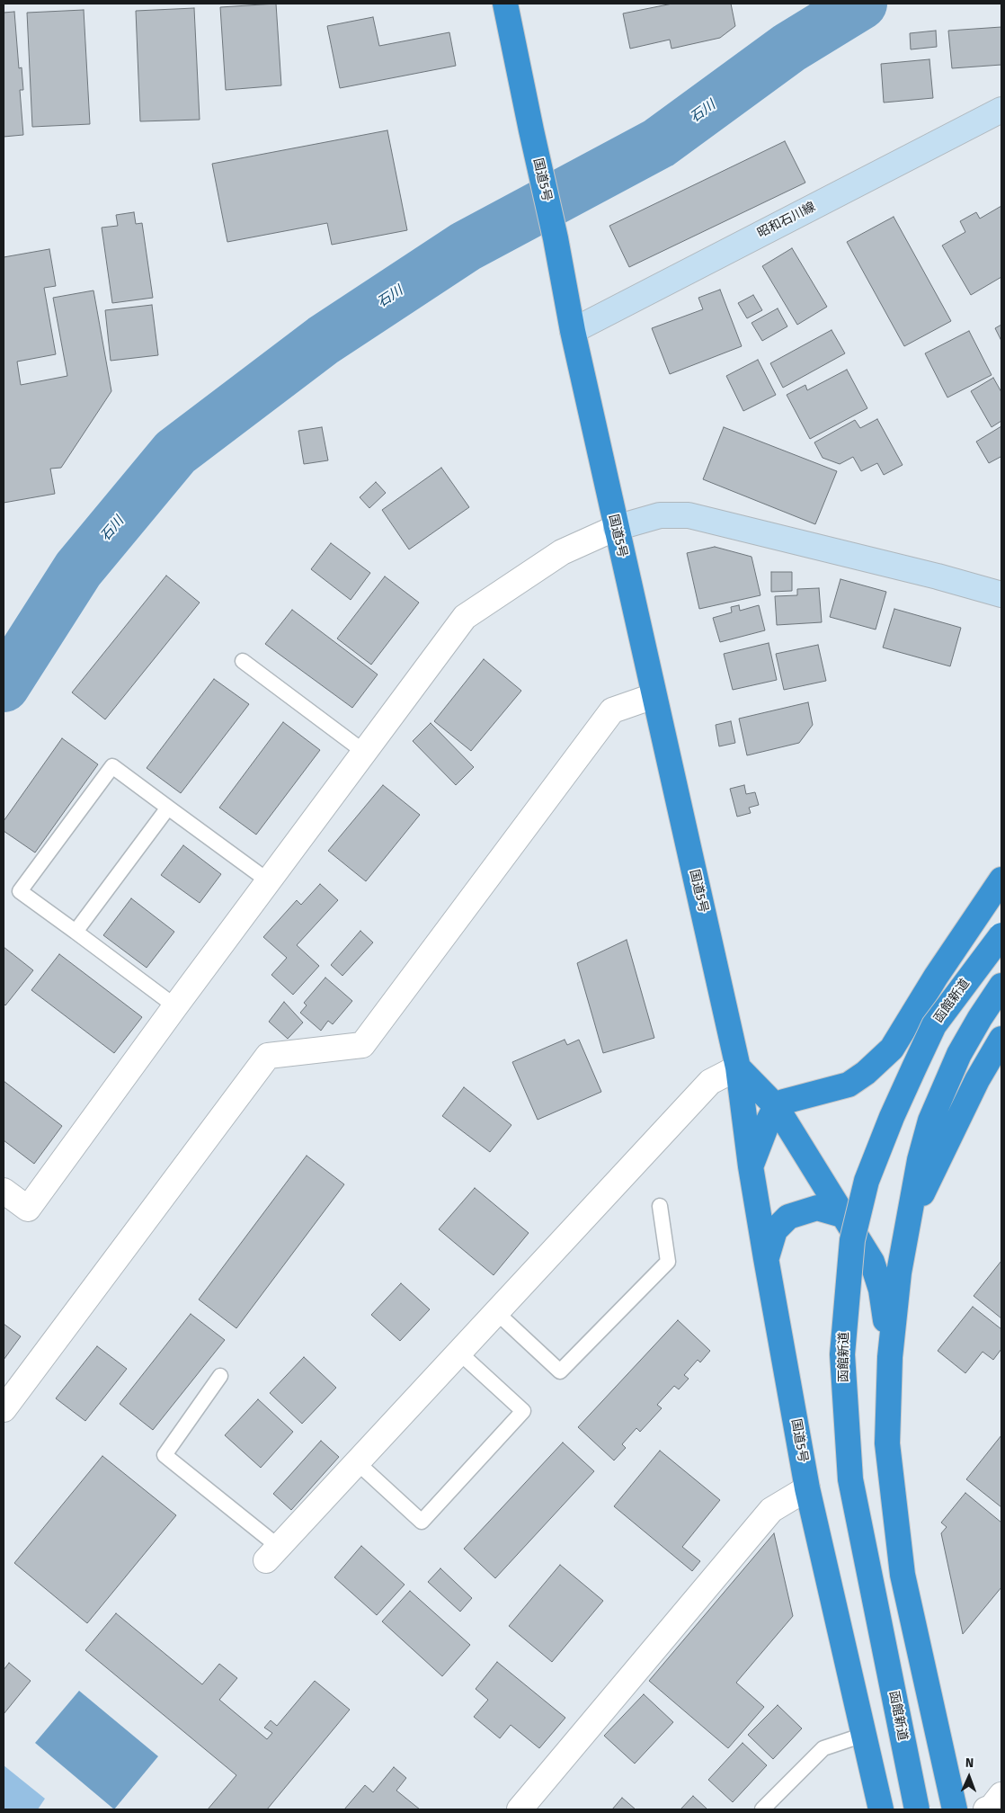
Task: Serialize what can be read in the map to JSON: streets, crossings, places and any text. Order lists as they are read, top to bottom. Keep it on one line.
{"streets":{"highway":["国道5号","函館新道"],"street":["昭和石川線"]},"crossings":[["国道5号","昭和石川線"]],"water":["石川"],"north":"top"}
